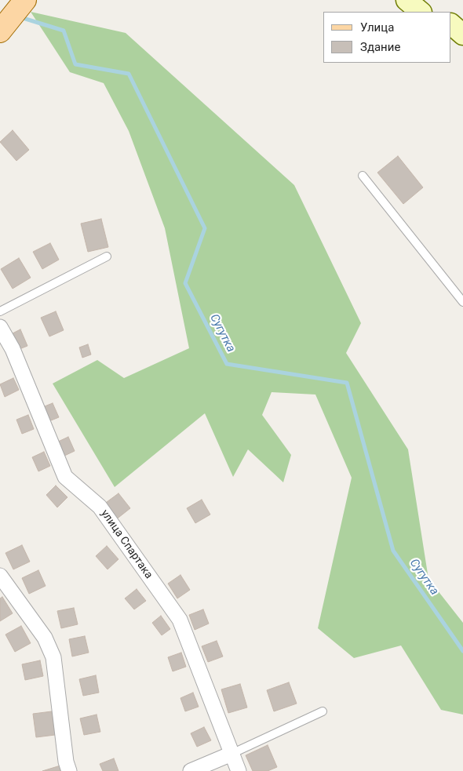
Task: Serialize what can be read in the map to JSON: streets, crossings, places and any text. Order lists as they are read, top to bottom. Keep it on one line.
{"streets":{"street":["улица Спартака"]},"water":["Сугутка"],"legend":["Улица","Здание"]}
